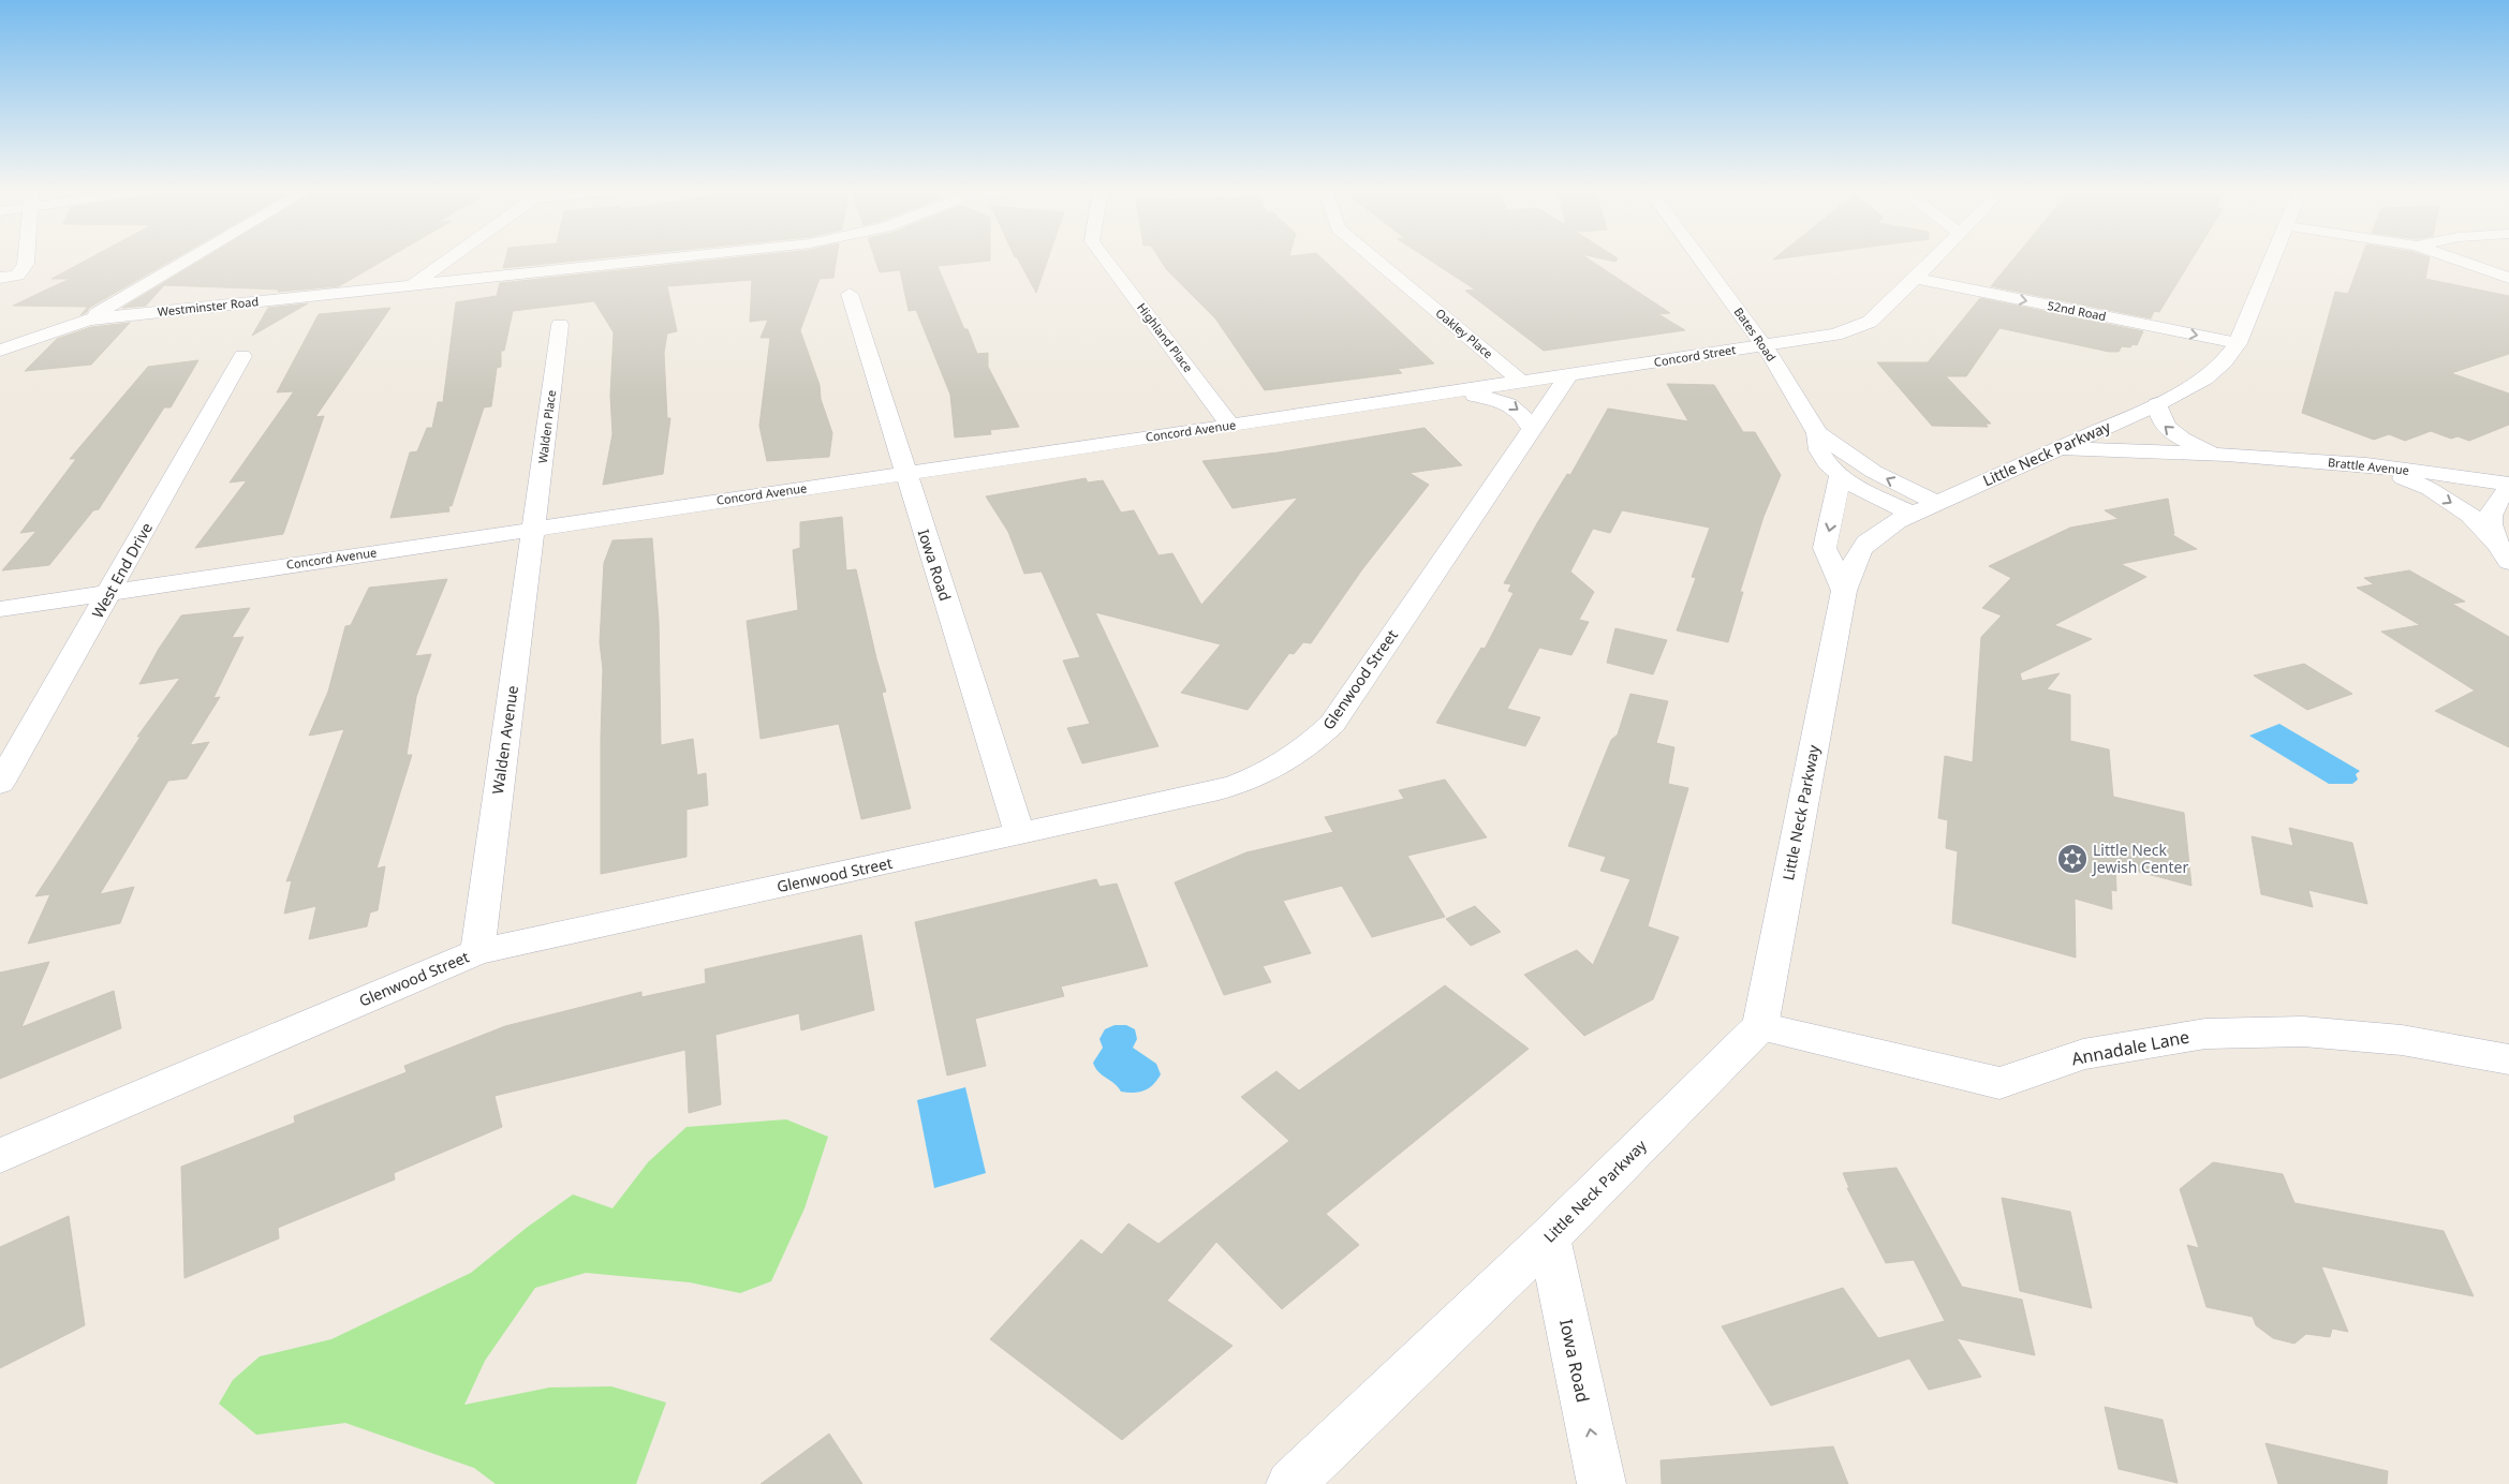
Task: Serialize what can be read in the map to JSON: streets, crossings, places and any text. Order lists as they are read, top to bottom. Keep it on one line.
{"streets":{"street":["Westminster Road","52nd Road","Oakley Place","Bates Road","Highland Place","Concord Street","Walden Place","Concord Avenue","Little Neck Parkway","Brattle Avenue","Iowa Road","West End Drive","Glenwood Street","Walden Avenue","Annadale Lane"]},"crossings":[["52nd Road","Concord Street"],["52nd Road","Little Neck Parkway"],["Oakley Place","Concord Street"],["Oakley Place","Concord Avenue"],["Bates Road","Concord Street"],["Bates Road","Little Neck Parkway"],["Highland Place","Concord Avenue"],["Concord Street","Concord Avenue"],["Concord Street","Glenwood Street"],["Walden Place","Concord Avenue"],["Walden Place","Walden Avenue"],["Concord Avenue","Iowa Road"],["Concord Avenue","West End Drive"],["Concord Avenue","Walden Avenue"],["Little Neck Parkway","Brattle Avenue"],["Little Neck Parkway","Iowa Road"],["Little Neck Parkway","Annadale Lane"],["Iowa Road","Glenwood Street"],["Glenwood Street","Walden Avenue"]],"one_way":["52nd Road"],"places":{"synagogue":["Little Neck Jewish Center"]}}
